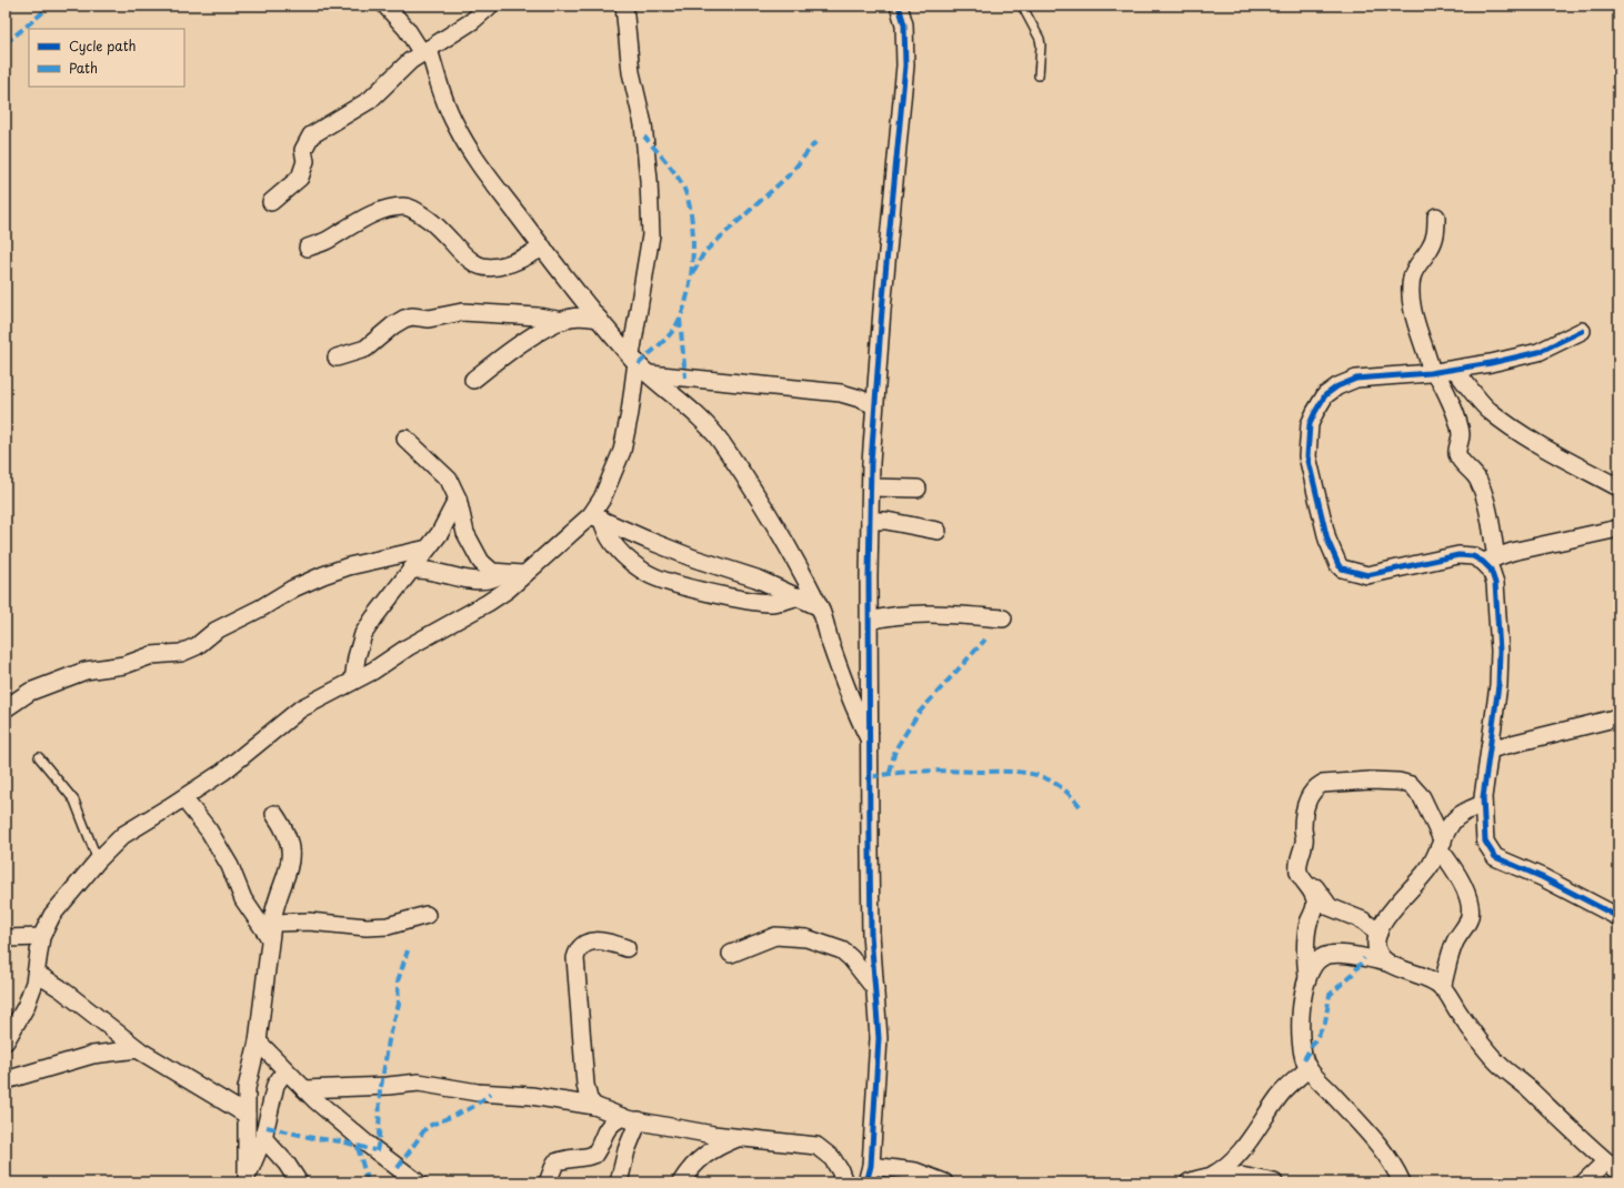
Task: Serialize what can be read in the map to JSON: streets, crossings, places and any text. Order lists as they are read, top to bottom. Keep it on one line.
{"legend":["Cycle path","Path"]}
